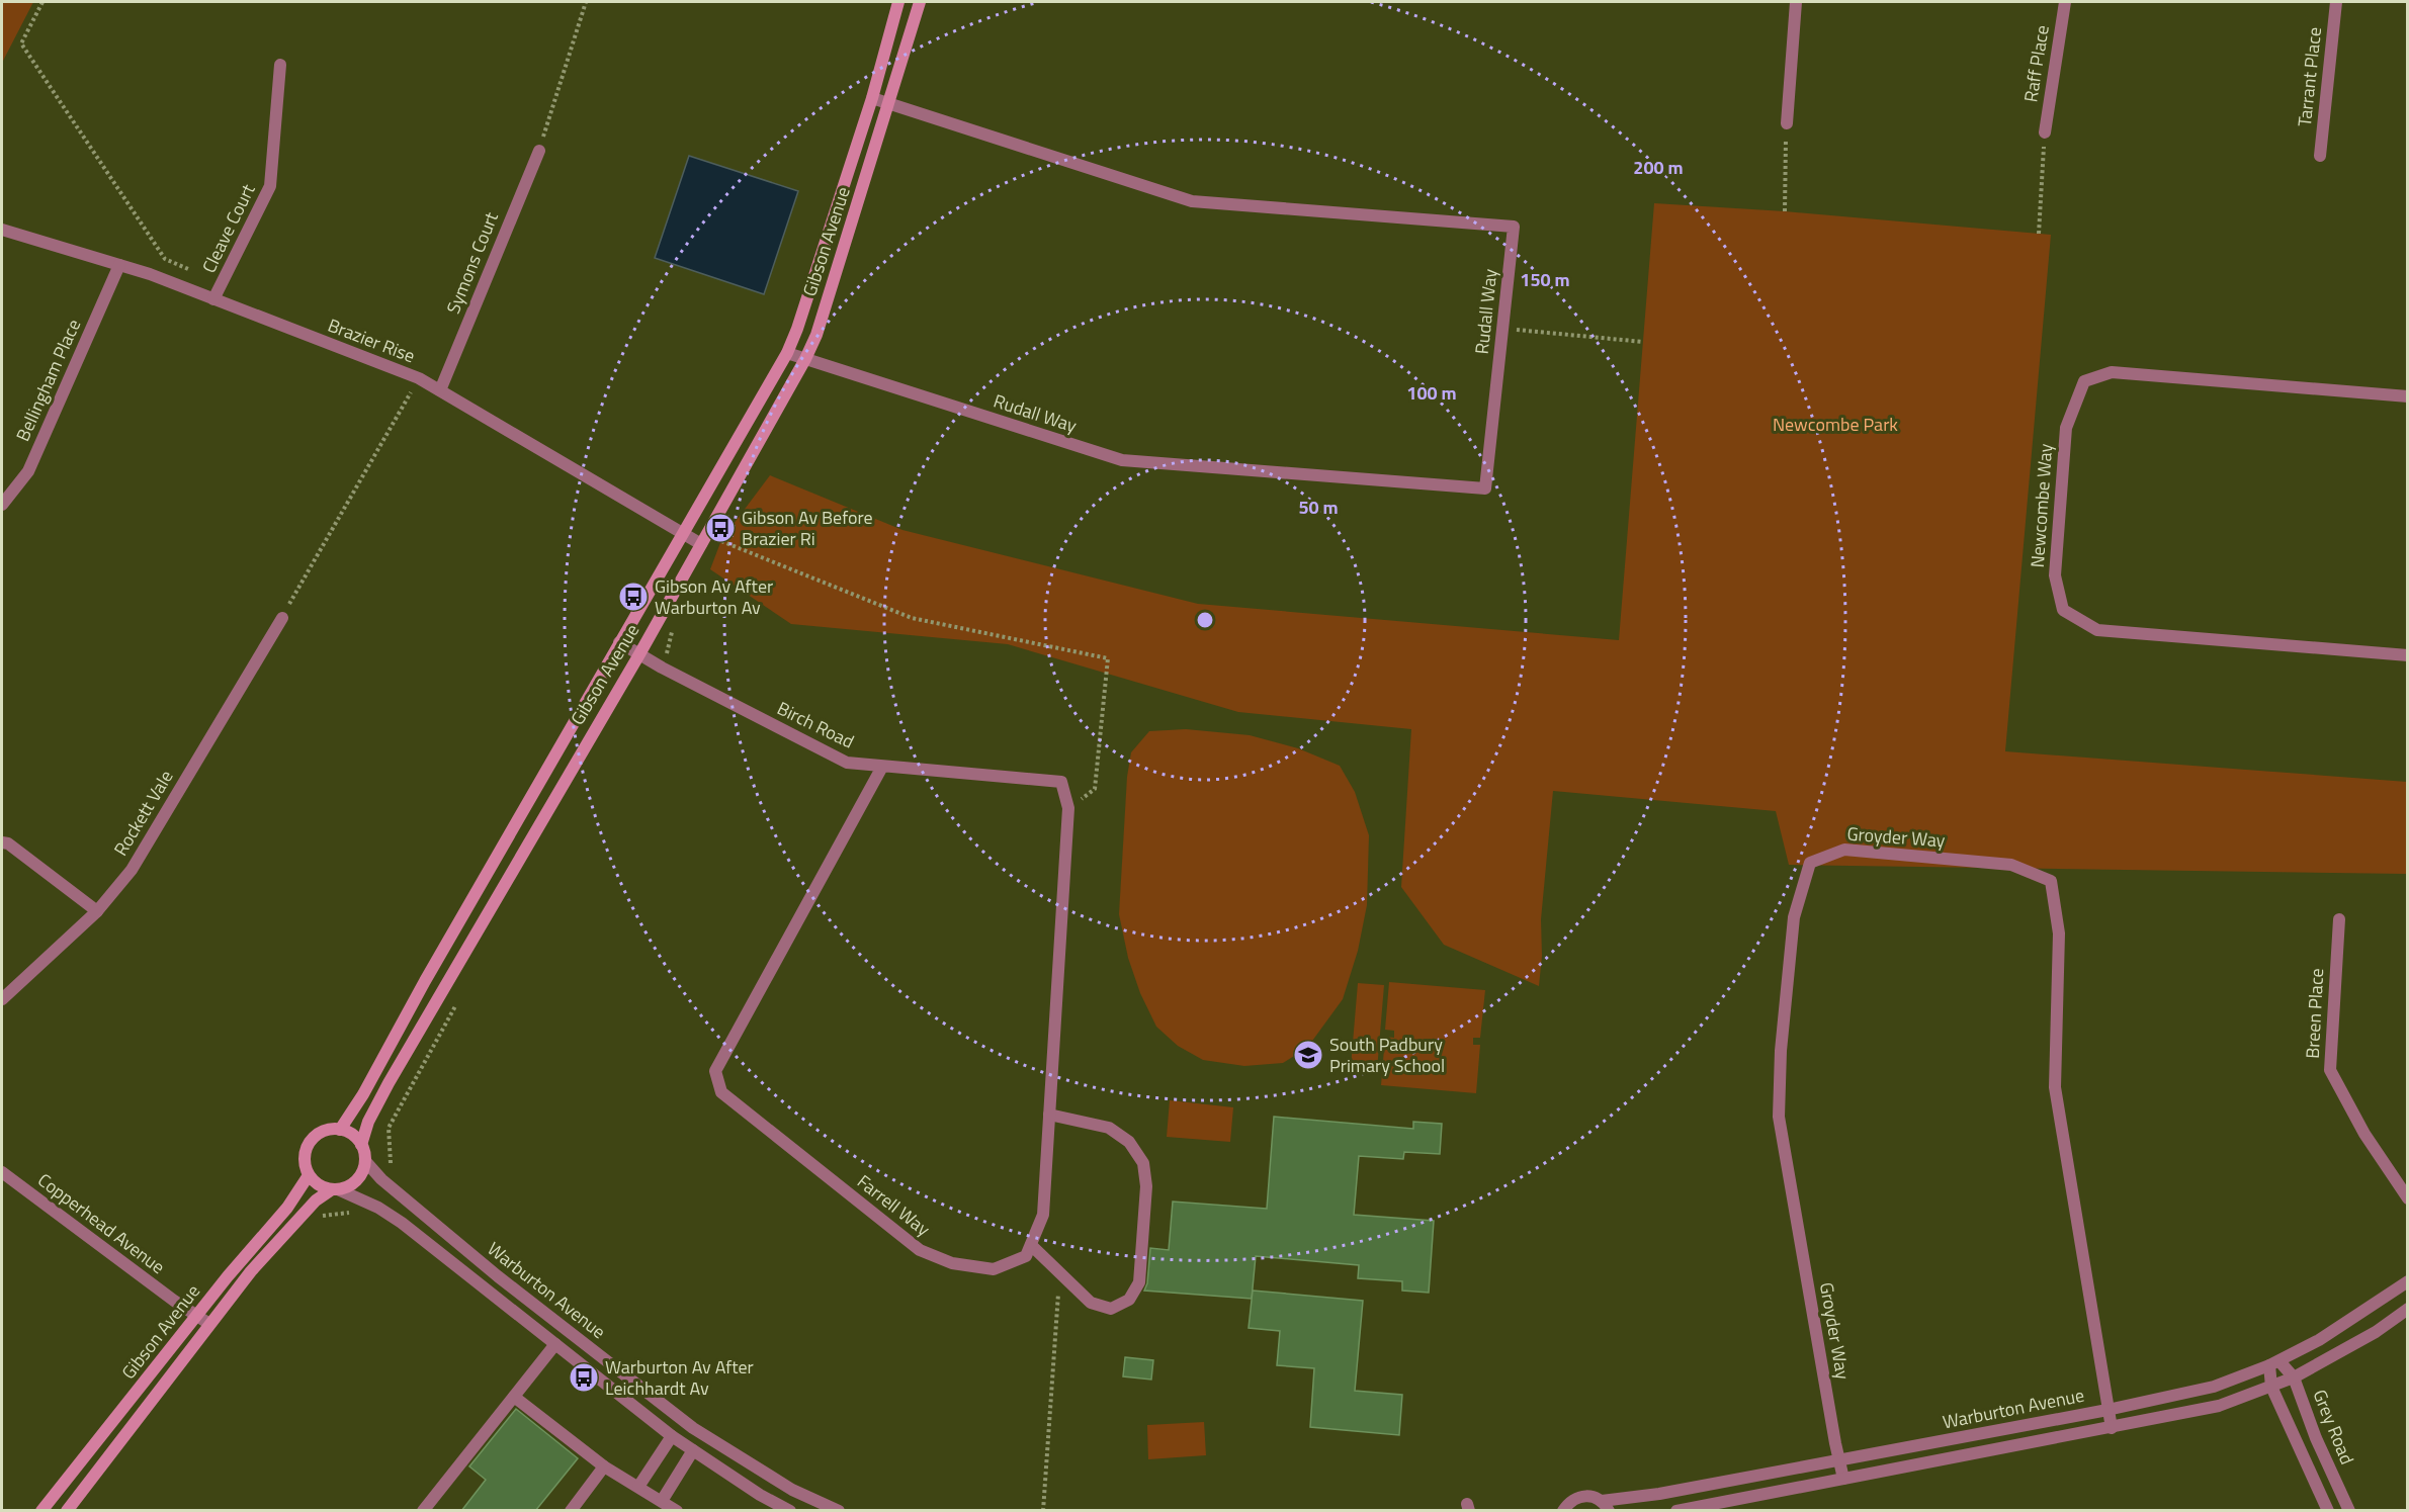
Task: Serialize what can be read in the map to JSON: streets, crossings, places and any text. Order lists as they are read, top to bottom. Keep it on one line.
{"streets":{"main road":["Gibson Avenue"],"street":["Raff Place","Tarrant Place","Cleave Court","Symons Court","Rudall Way","Brazier Rise","Bellingham Place","Newcombe Way","Birch Road","Rockett Vale","Groyder Way","Breen Place","Farrell Way","Copperhead Avenue","Warburton Avenue","Grey Road"]},"crossings":[["Cleave Court","Brazier Rise"],["Gibson Avenue","Rudall Way"],["Gibson Avenue","Brazier Rise"],["Gibson Avenue","Birch Road"],["Gibson Avenue","Copperhead Avenue"],["Gibson Avenue","Warburton Avenue"],["Symons Court","Brazier Rise"],["Brazier Rise","Bellingham Place"],["Birch Road","Farrell Way"],["Groyder Way","Warburton Avenue"],["Warburton Avenue","Grey Road"]],"parks":["Newcombe Park"],"places":{"bus stop":["Gibson Av Before Brazier Ri","Gibson Av After Warburton Av","Warburton Av After Leichhardt Av"],"school or university":["South Padbury Primary School"]},"rings":["200 m","150 m","100 m","50 m"]}
